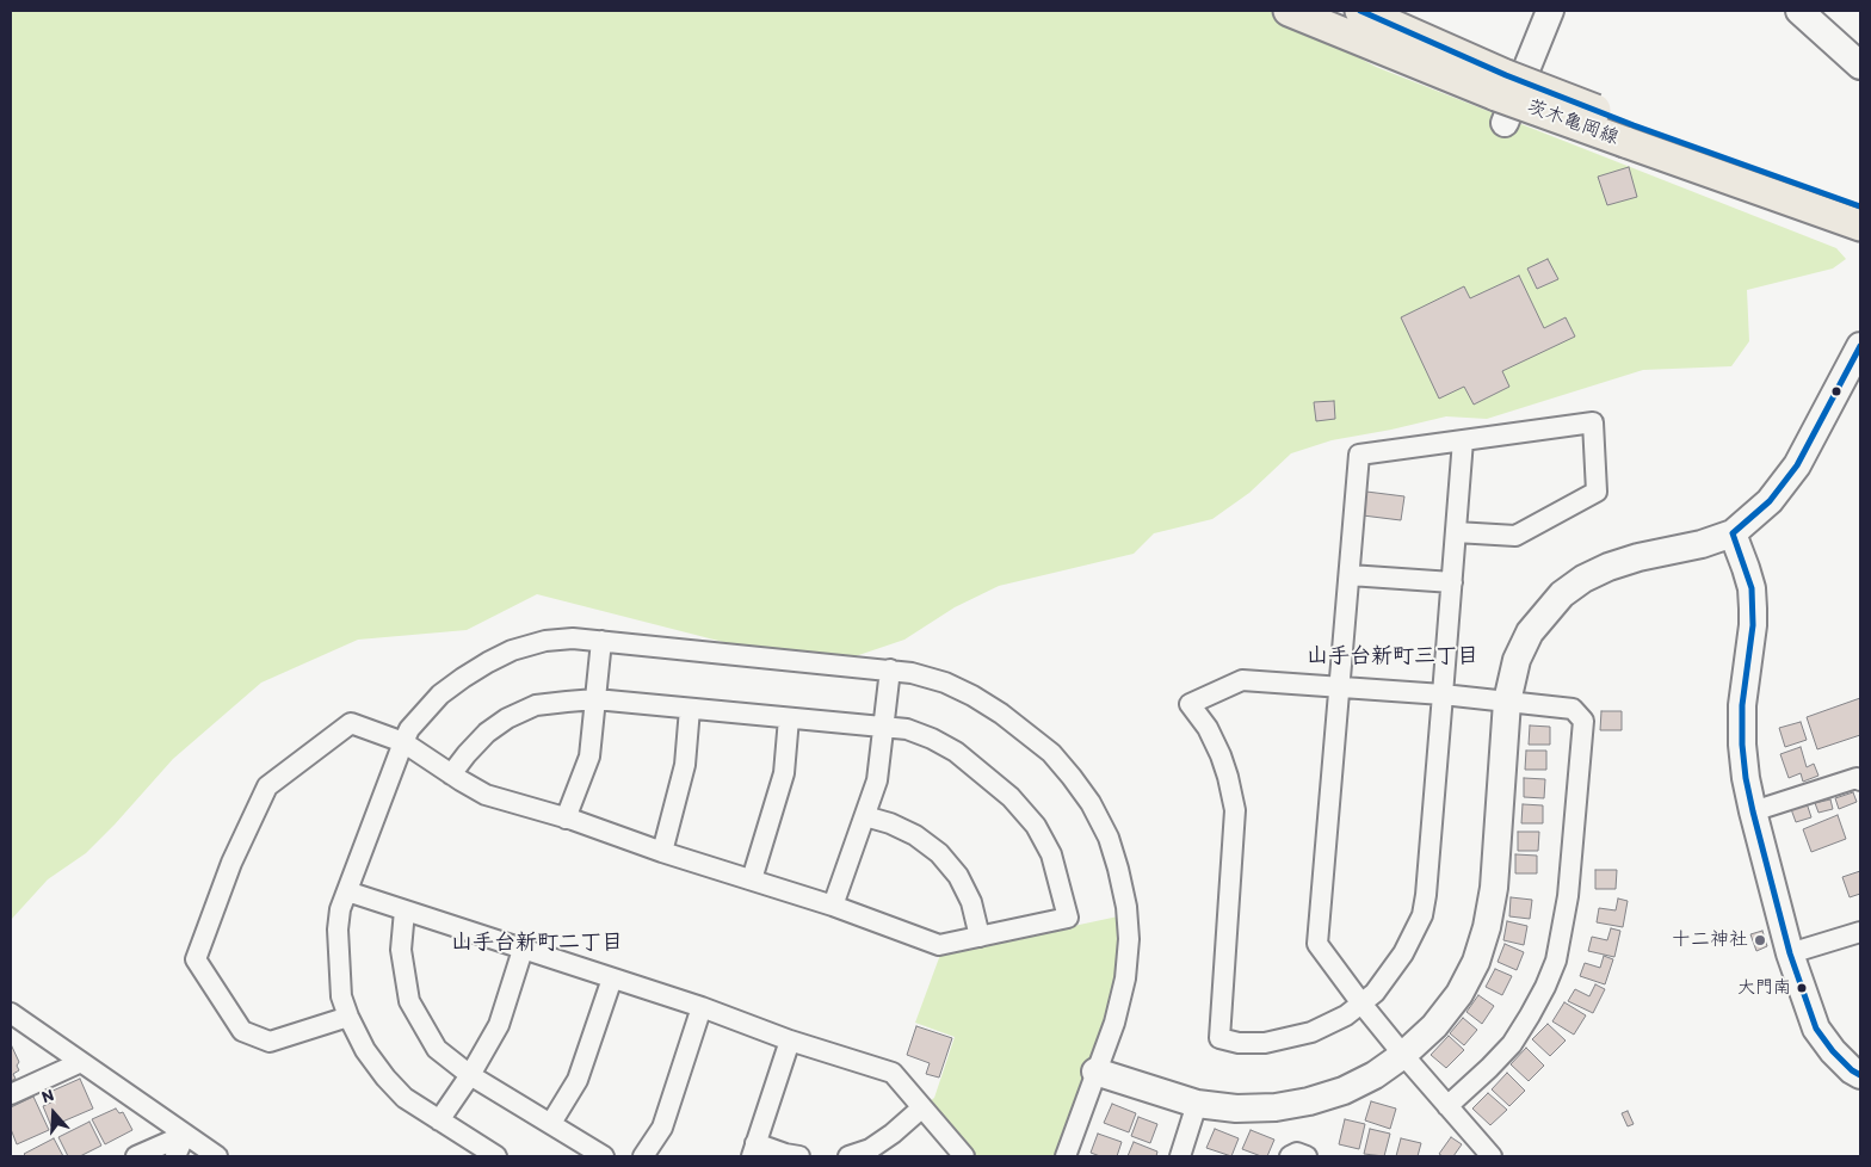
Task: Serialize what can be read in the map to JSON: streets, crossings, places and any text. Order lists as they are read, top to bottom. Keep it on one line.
{"streets":{"main road":["茨木亀岡線"]},"districts":["山手台新町三丁目","山手台新町二丁目"],"places":["十二神社","大門南"],"north":"top"}
